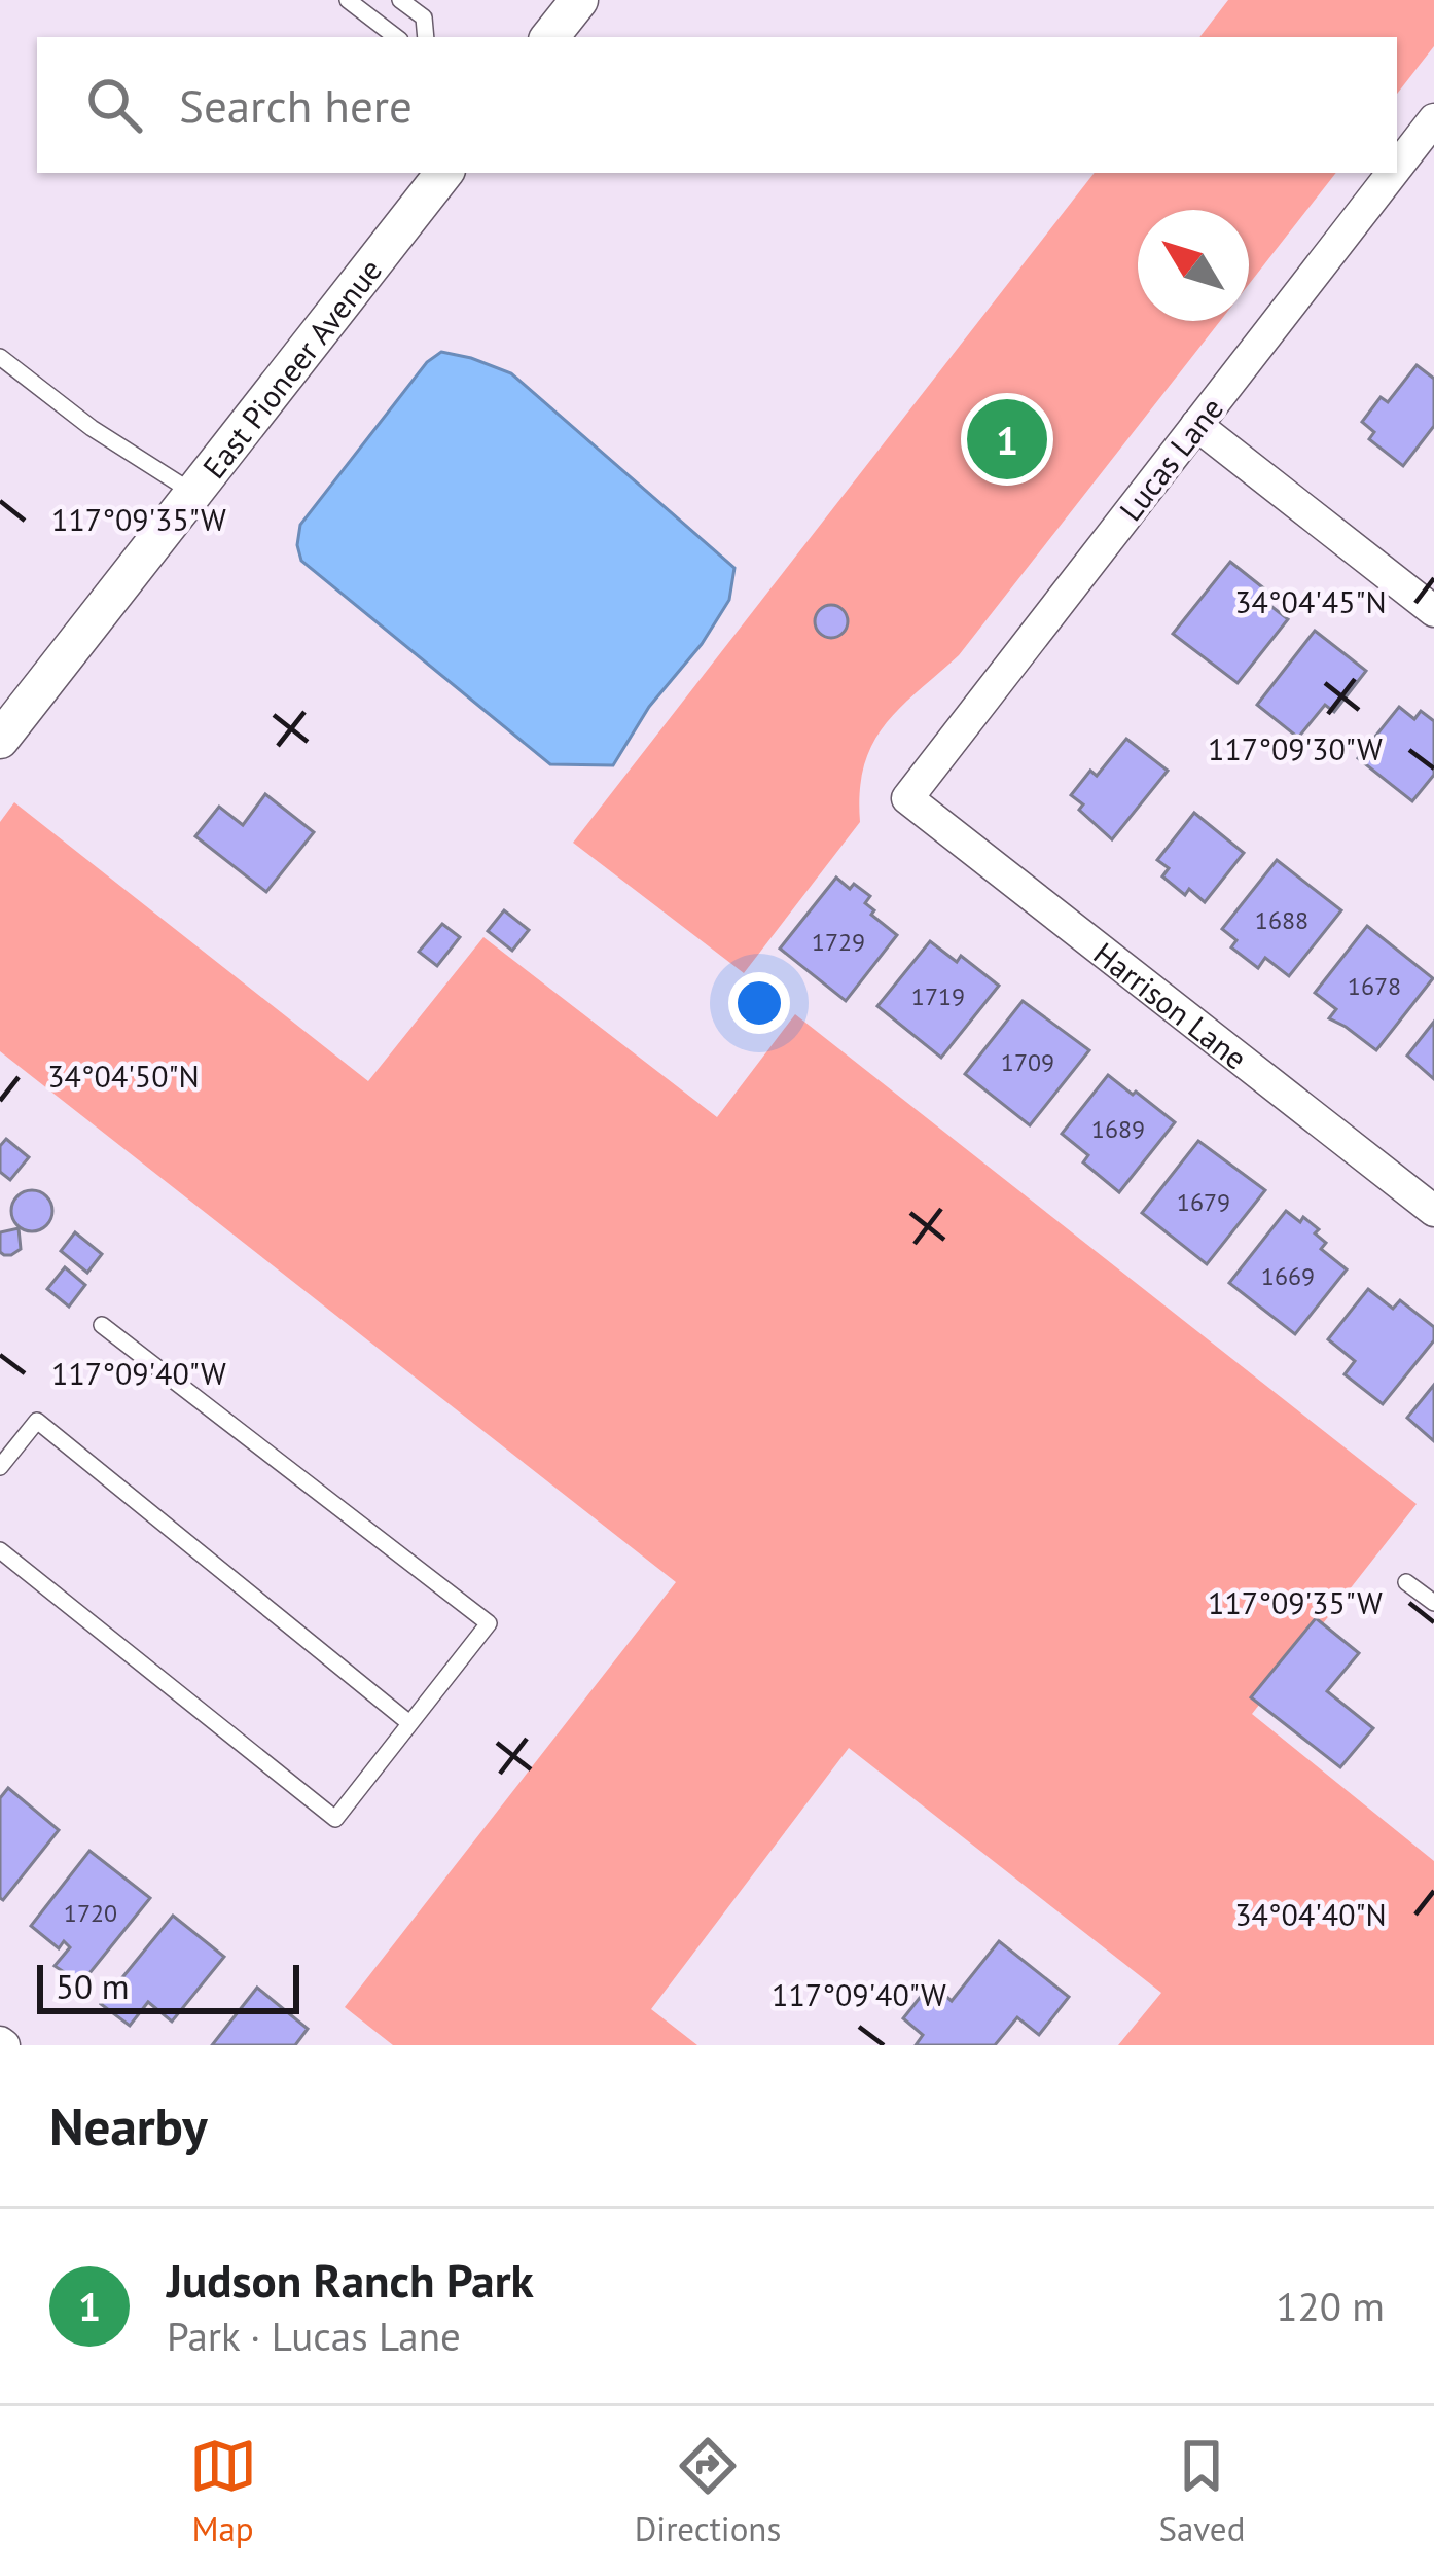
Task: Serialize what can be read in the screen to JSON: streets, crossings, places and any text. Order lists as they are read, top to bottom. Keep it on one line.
{"streets":{"street":["East Pioneer Avenue","Lucas Lane","Harrison Lane"]},"crossings":[["Lucas Lane","Harrison Lane"]],"house_numbers":["1688","1729","1678","1719","1709","1689","1679","1669","1720"],"scale_bar":"50 m","north":"top left","page":{"search":"Search here","pins":"1","scale":"50 m","heading":"Nearby","list":[{"mark":"1","name":"Judson Ranch Park","note":"Park · Lucas Lane","value":"120 m"}],"nav":["Map","Directions","Saved"]},"coordinates":["117°09'35\"W","34°04'45\"N","117°09'30\"W","34°04'50\"N","117°09'40\"W","34°04'40\"N"]}
